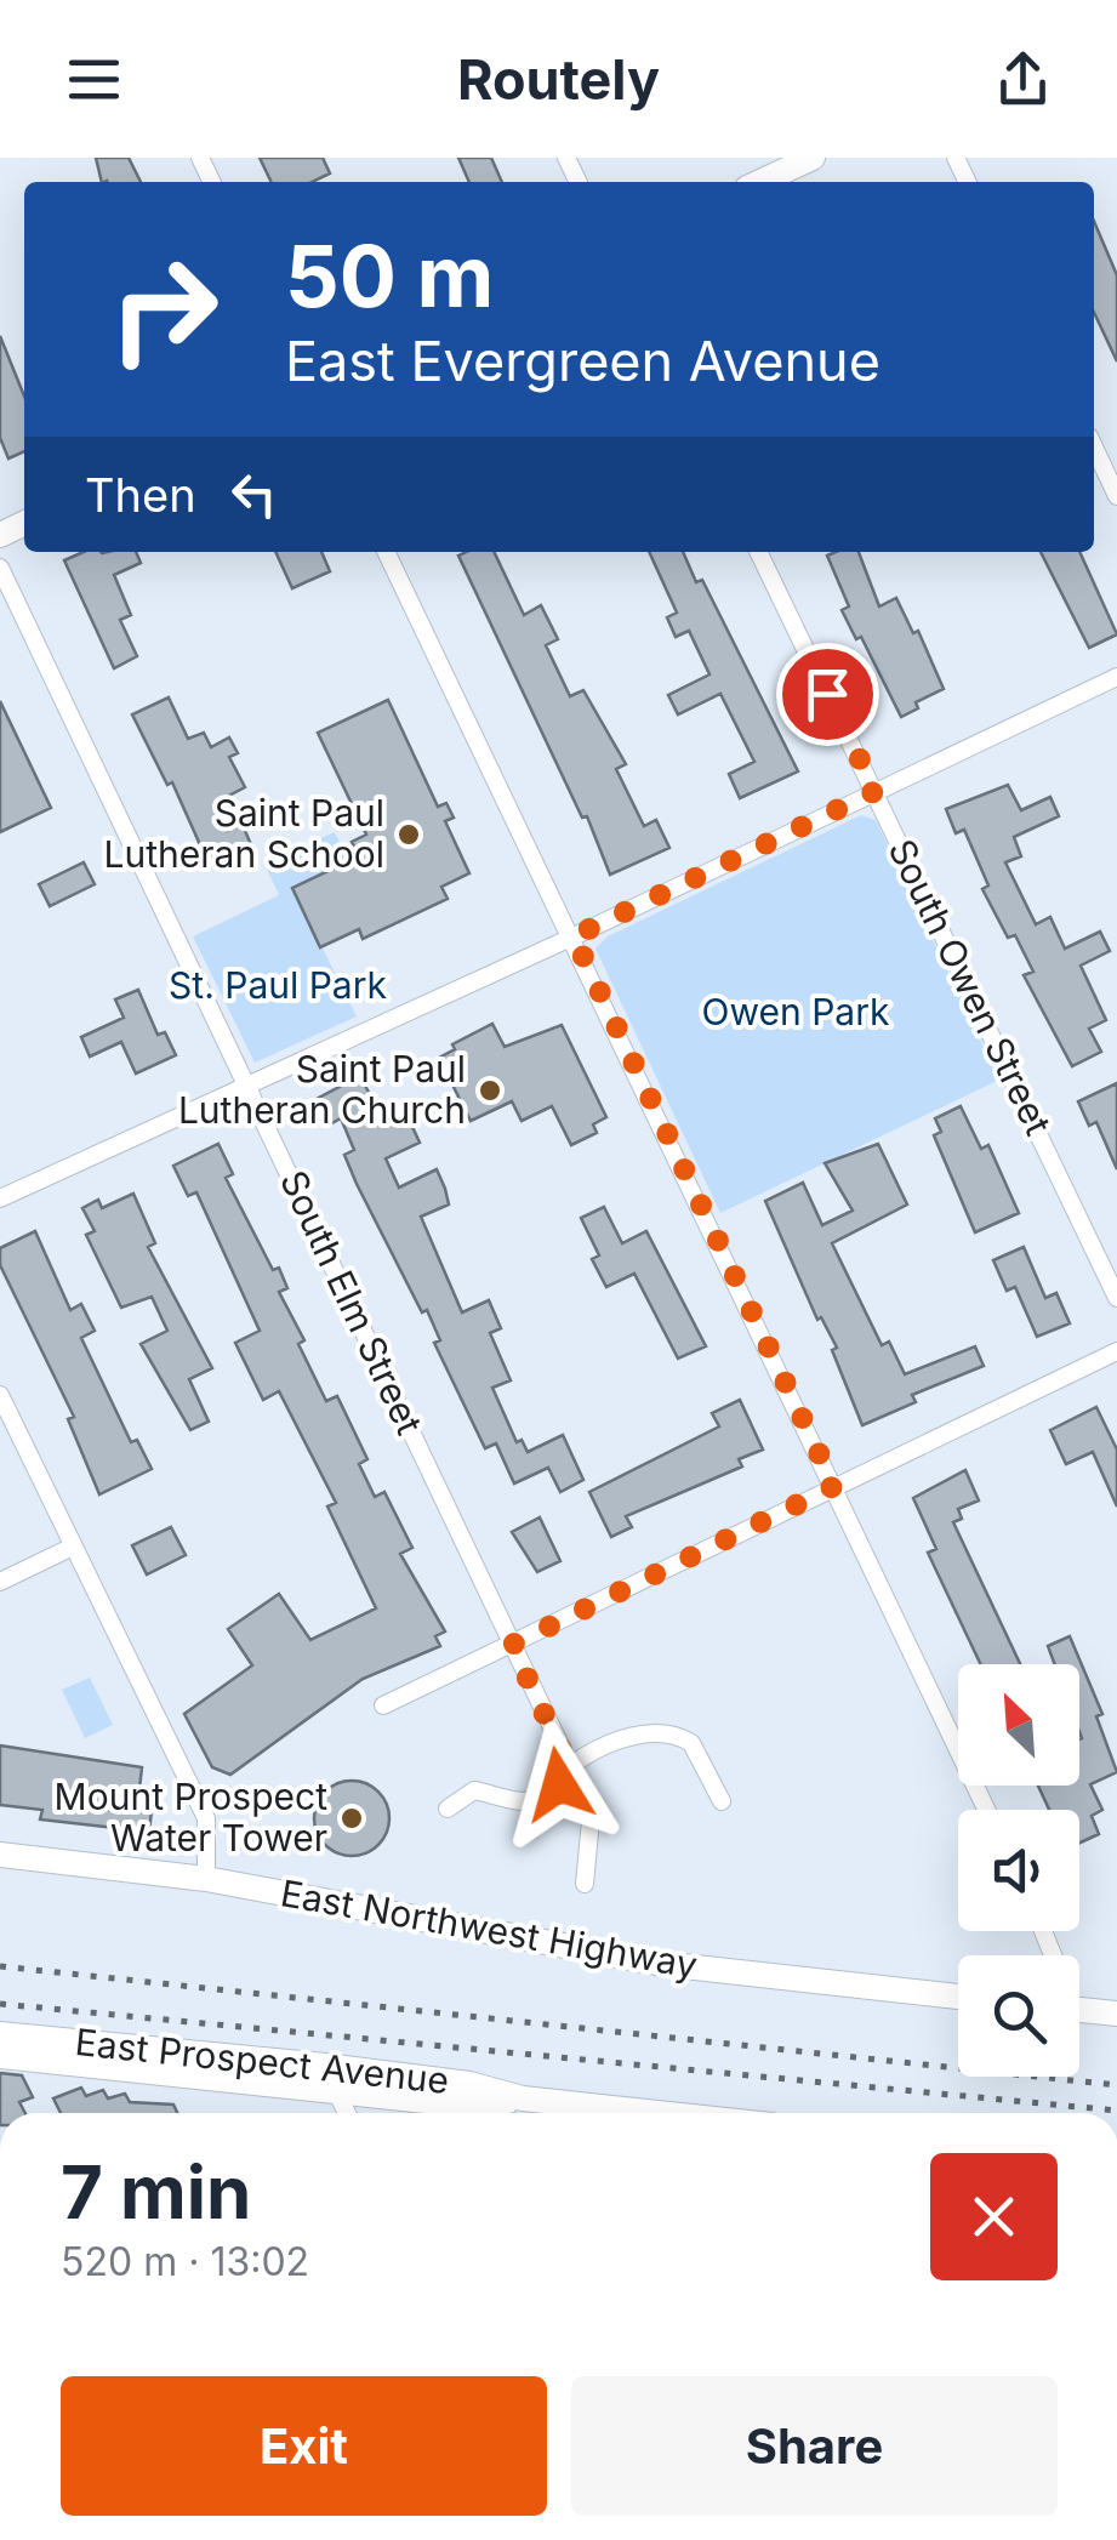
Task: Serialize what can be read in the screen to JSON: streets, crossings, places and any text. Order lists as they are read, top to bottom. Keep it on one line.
{"streets":{"street":["South Owen Street","South Elm Street","East Northwest Highway","East Prospect Avenue"]},"parks":["St. Paul Park","Owen Park"],"places":["Saint Paul Lutheran School","Saint Paul Lutheran Church","Mount Prospect Water Tower"],"north":"top left","page":{"header":"Routely","turn":["50 m","East Evergreen Avenue"],"then":"Then","heading":["7 min","520 m · 13:02"],"buttons":["Exit","Share"]}}
